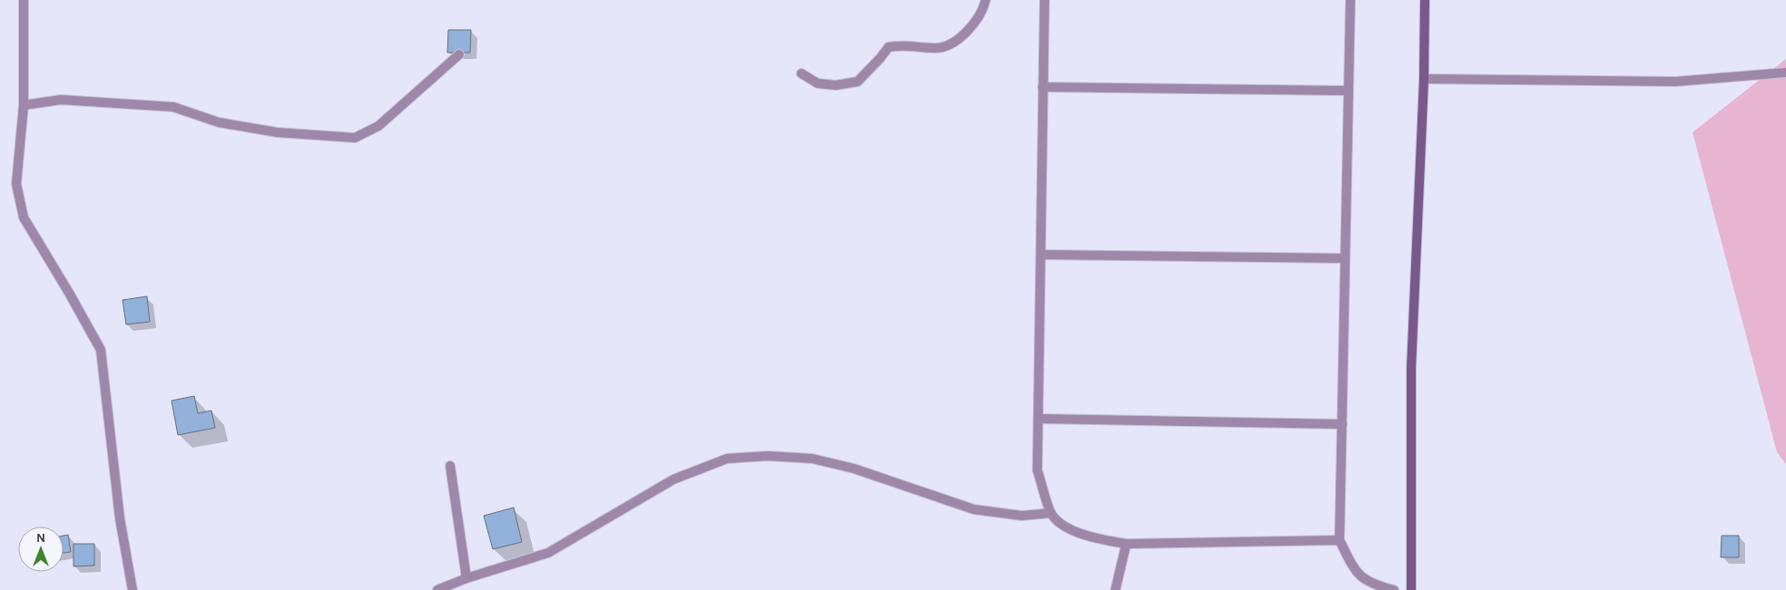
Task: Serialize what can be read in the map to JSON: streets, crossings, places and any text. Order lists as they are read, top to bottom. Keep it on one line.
{"north":"top"}
